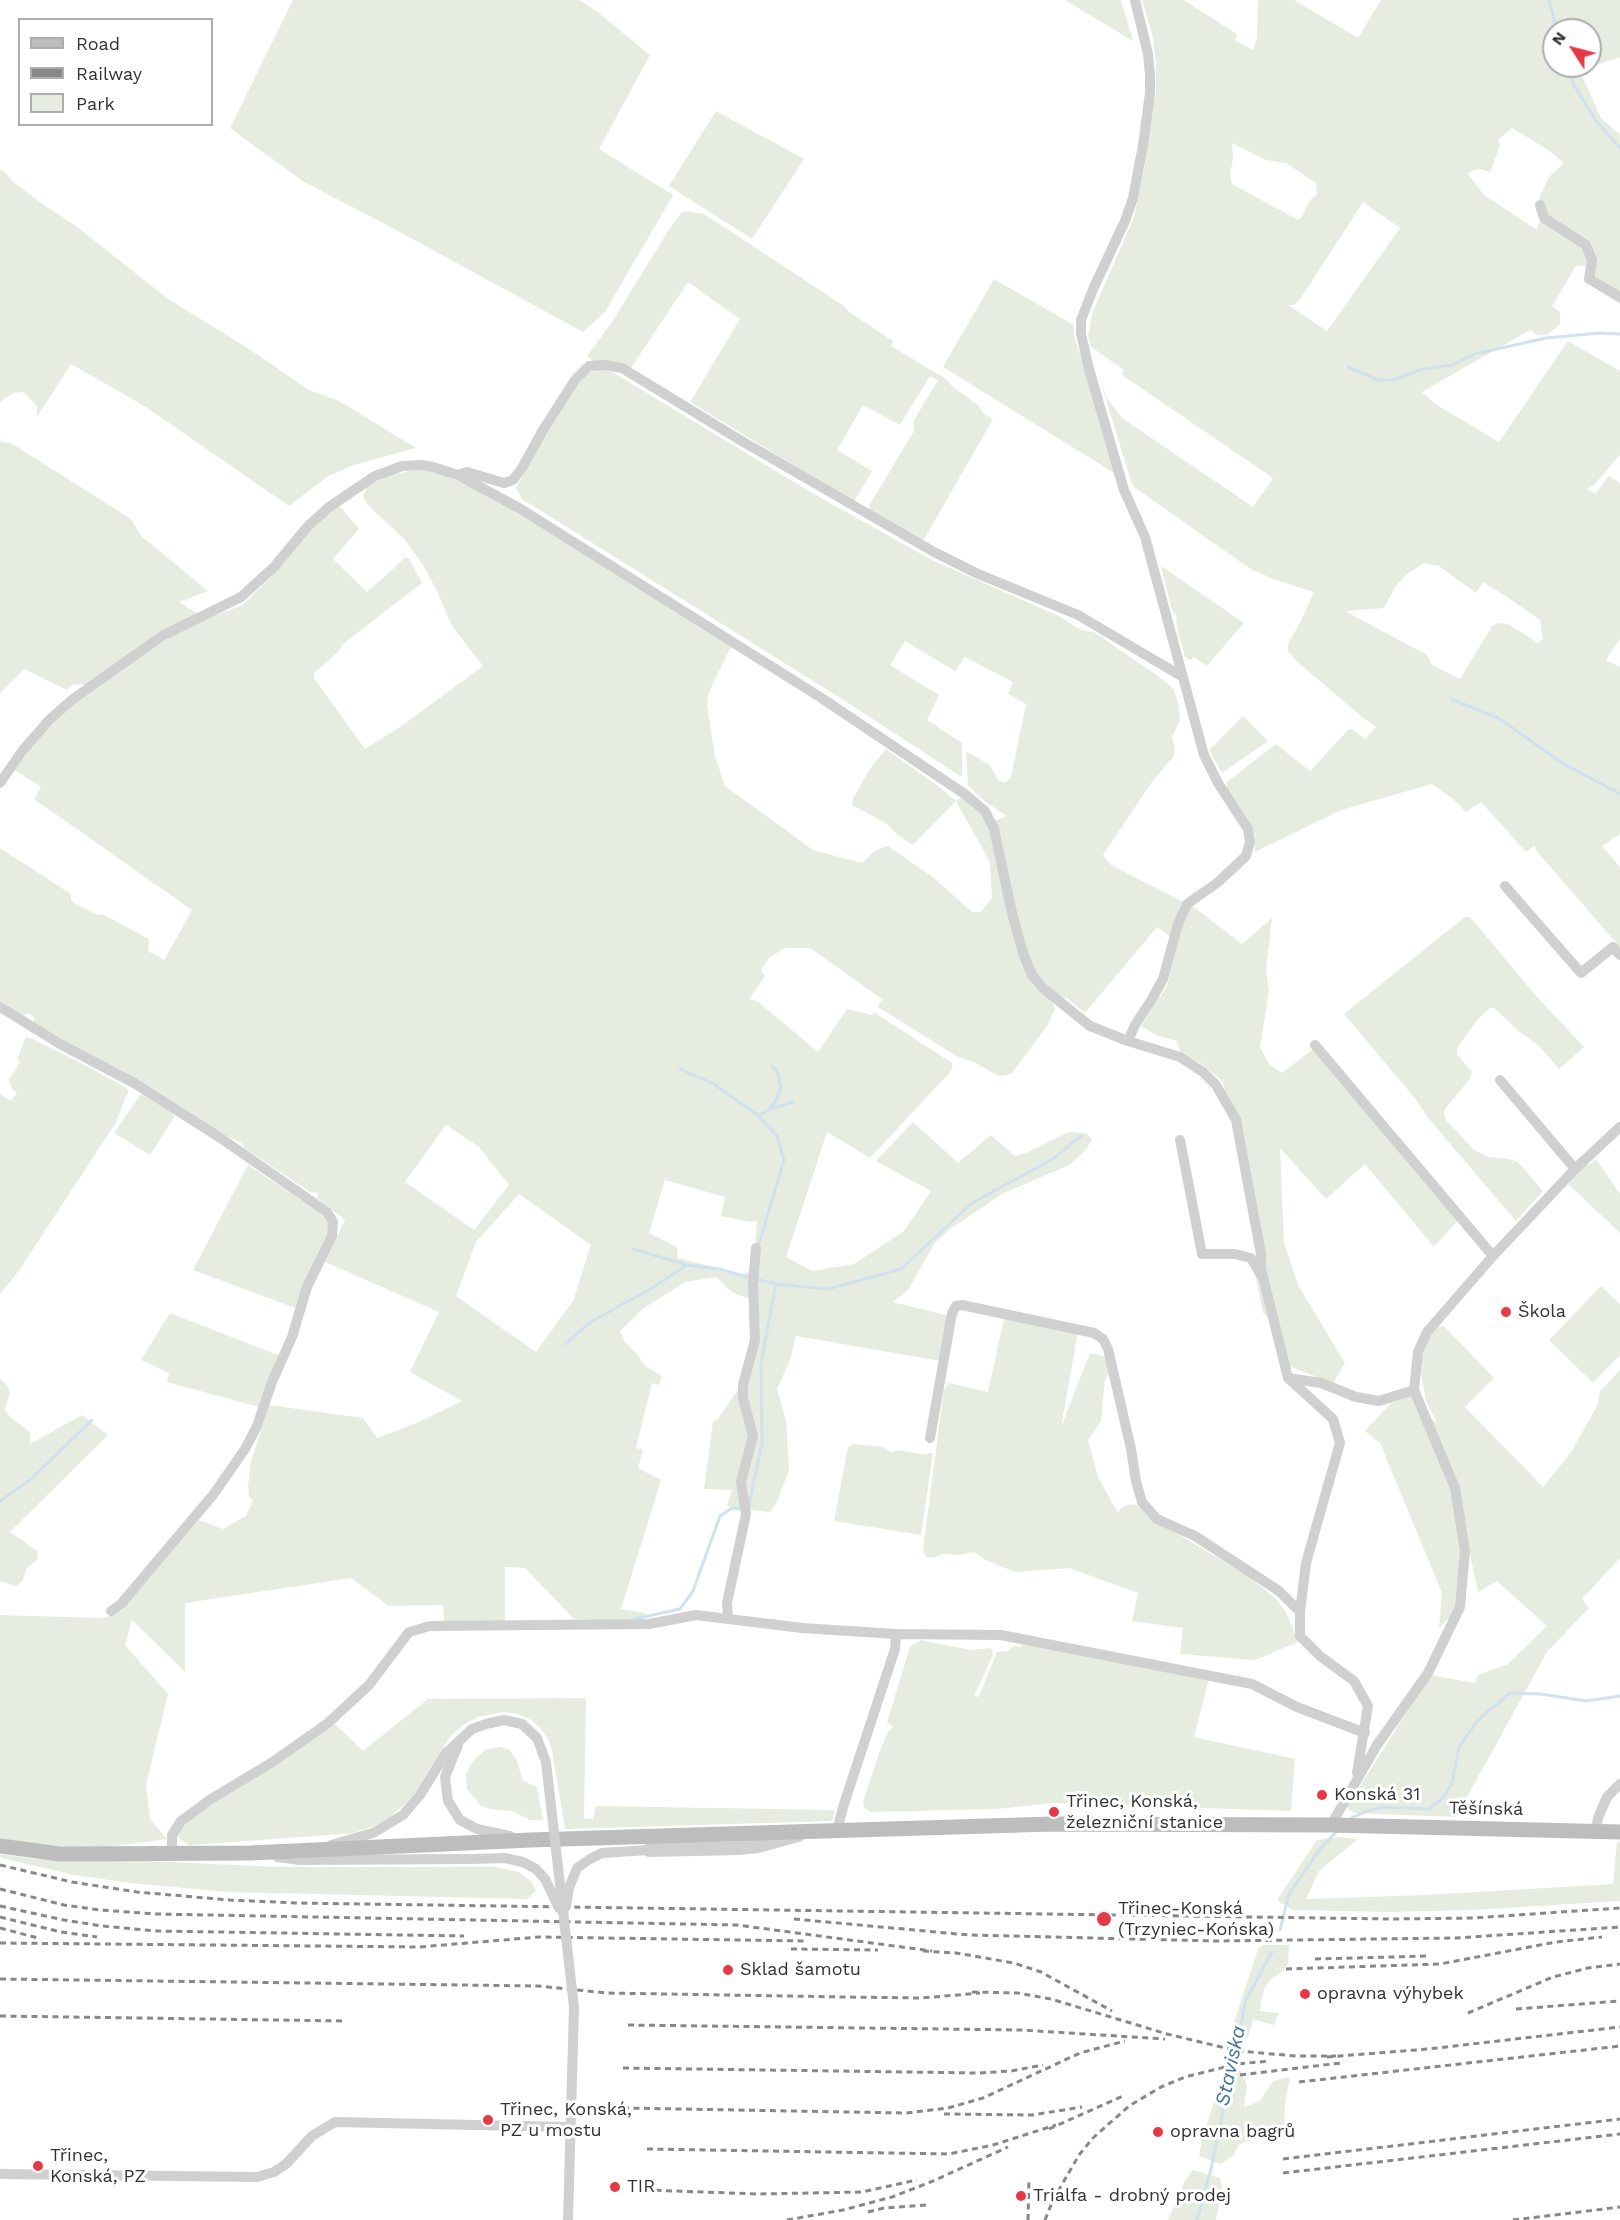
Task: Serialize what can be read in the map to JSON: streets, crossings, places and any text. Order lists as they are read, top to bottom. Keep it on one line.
{"streets":{"main road":["Těšínská"]},"water":["Staviska"],"places":["Škola","Konská 31","Třinec, Konská, železniční stanice","Třinec-Konská (Trzyniec-Końska)","Sklad šamotu","opravna výhybek","Třinec, Konská, PZ u mostu","opravna bagrů","Třinec, Konská, PZ","TIR","Trialfa - drobný prodej"],"legend":["Road","Railway","Park"],"north":"top left"}
